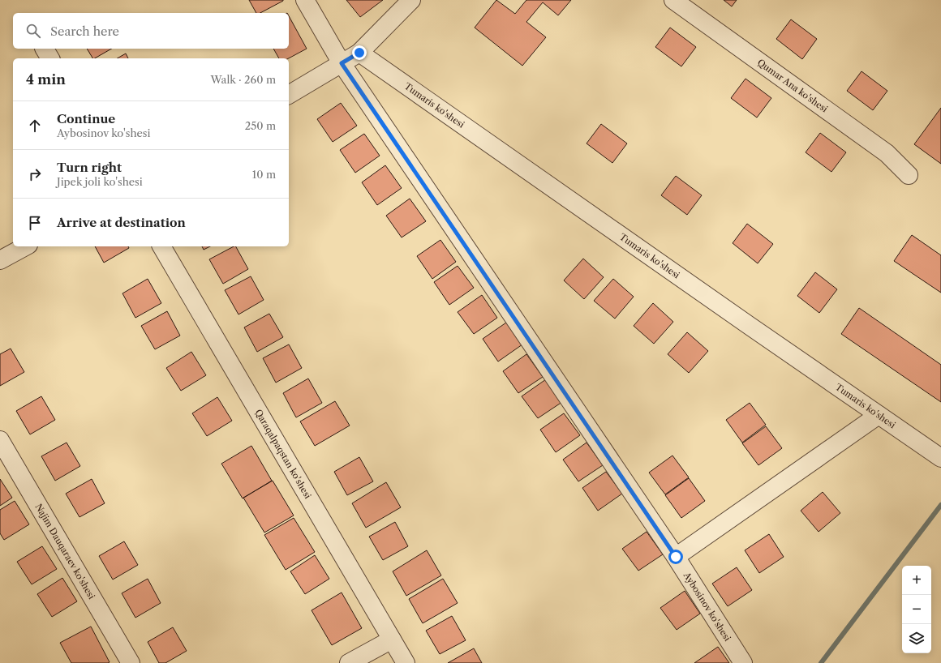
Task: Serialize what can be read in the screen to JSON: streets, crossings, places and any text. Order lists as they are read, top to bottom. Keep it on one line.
{"streets":{"street":["Qumar Ana ko'shesi","Tumaris ko'shesi","Qaraqalpaqstan ko'shesi","Najim Dauqaraev ko'shesi","Aybosinov ko'shesi"]},"page":{"search":"Search here","heading":["4 min","Walk · 260 m"],"list":[["Continue","Aybosinov ko'shesi","250 m"],["Turn right","Jipek joli ko'shesi","10 m"],"Arrive at destination"],"map_buttons":["+","−"]}}
